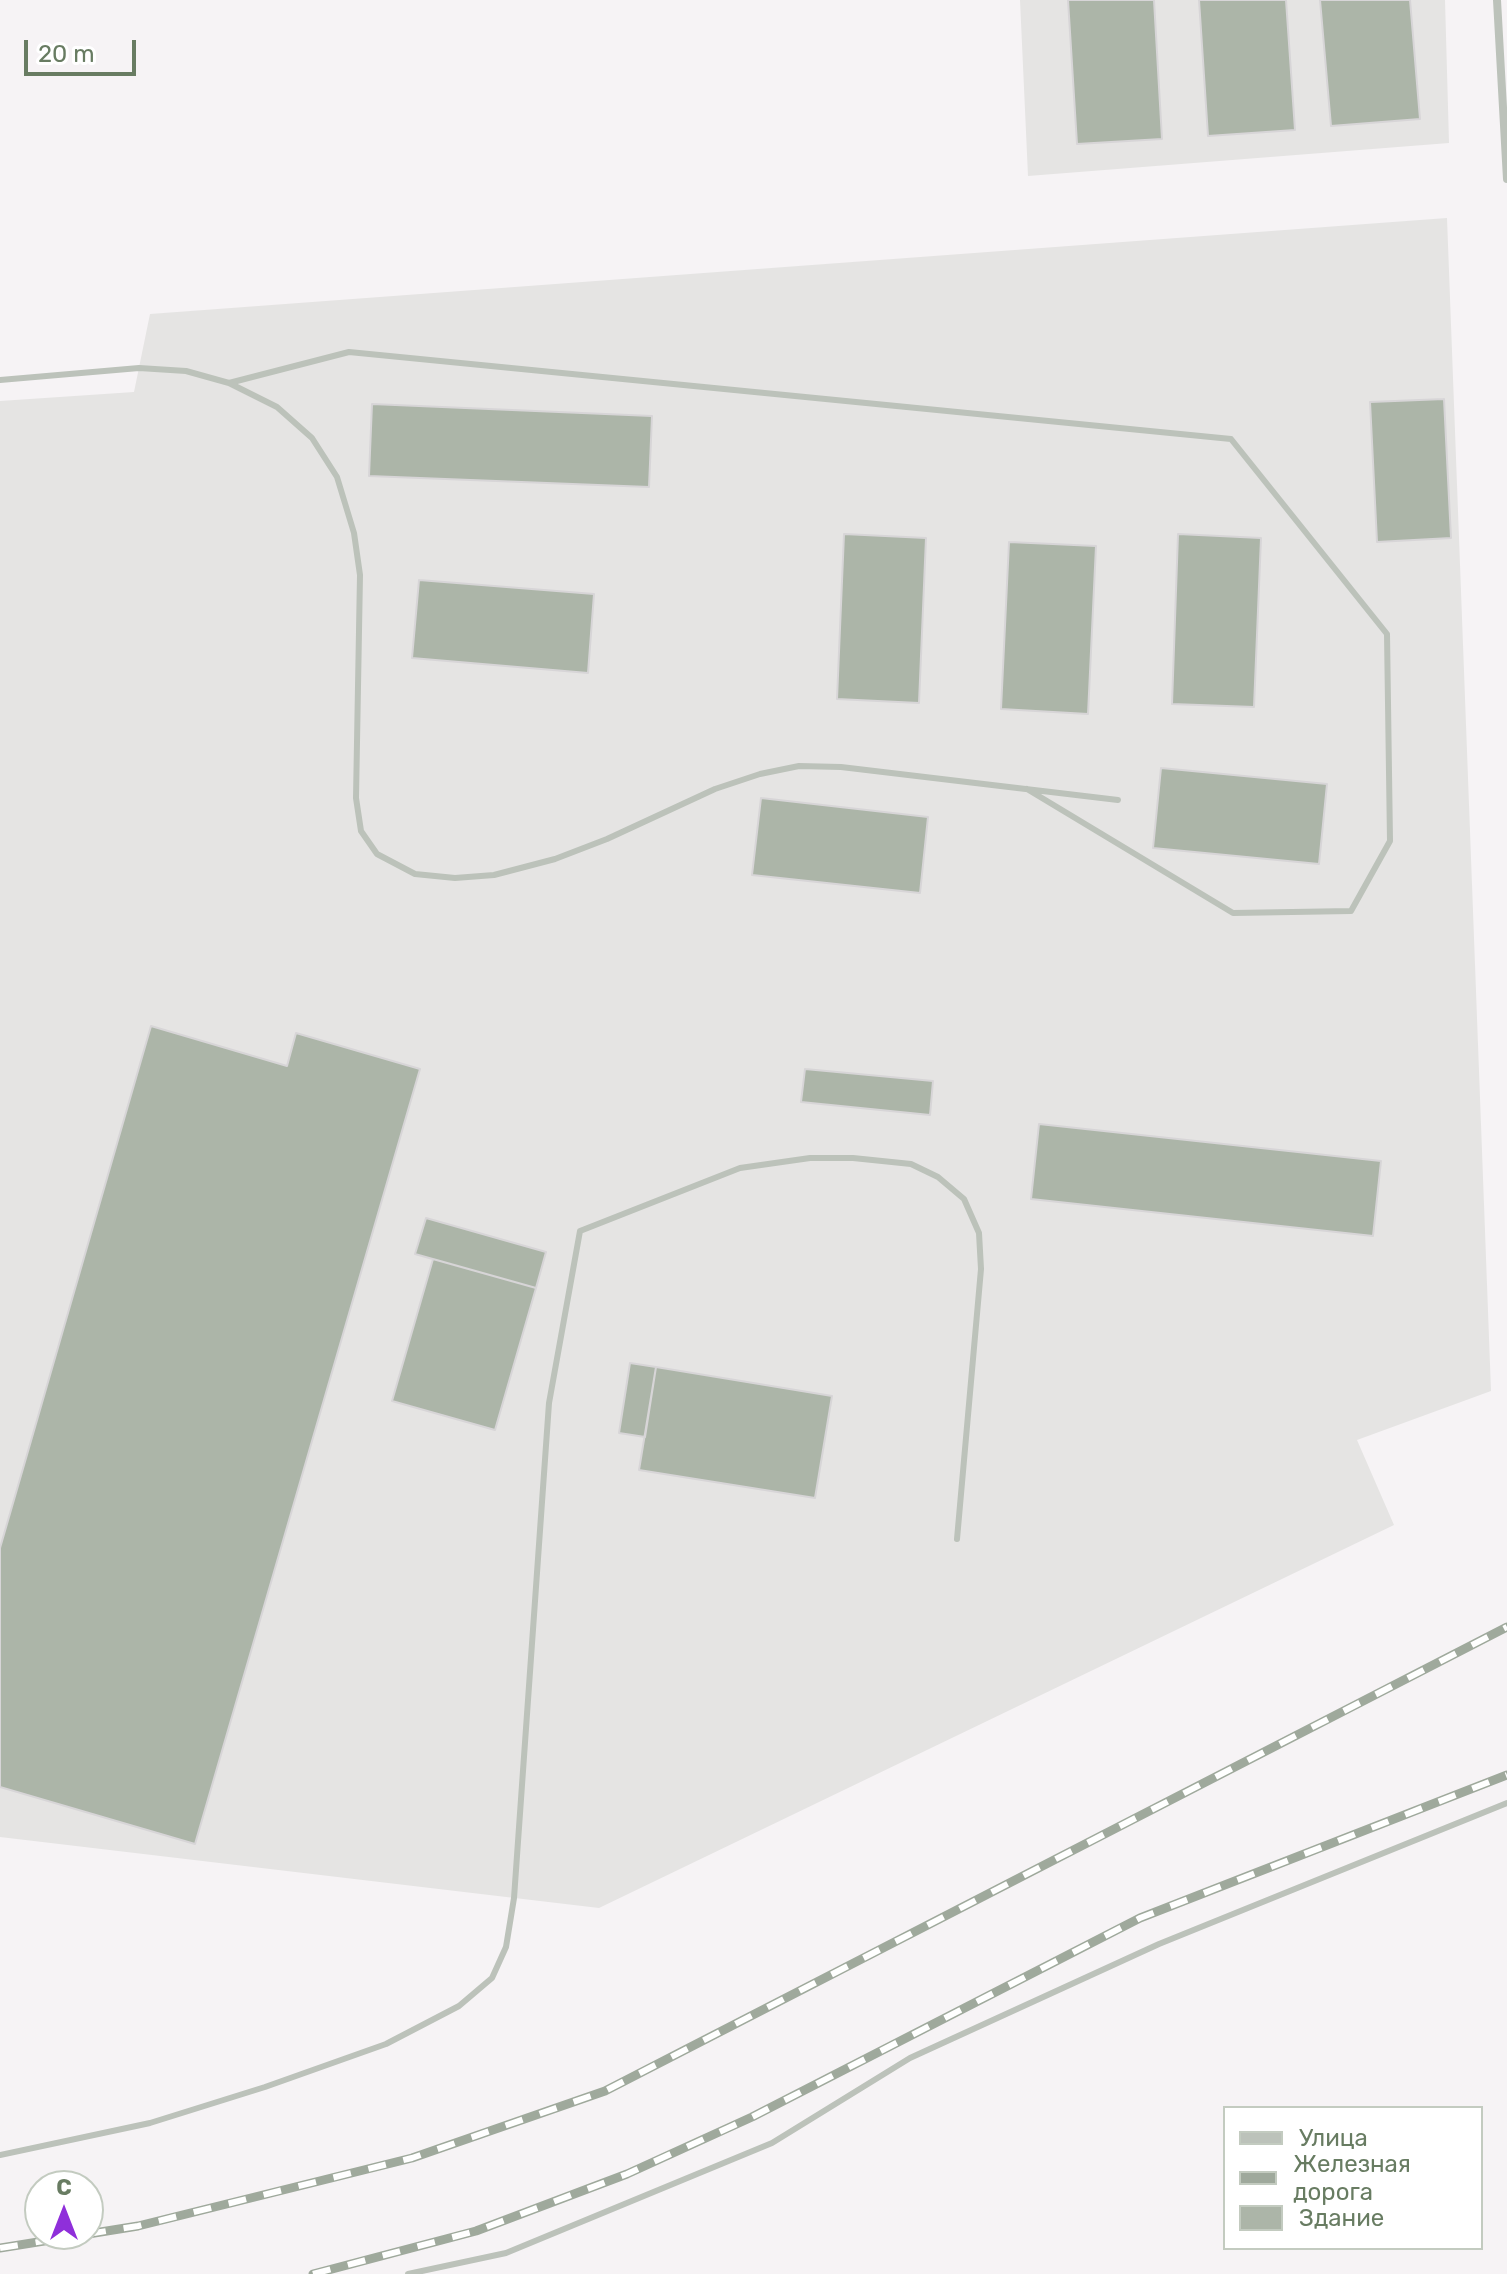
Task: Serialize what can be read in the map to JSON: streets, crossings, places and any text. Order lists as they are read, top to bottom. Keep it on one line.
{"legend":["Улица","Железная дорога","Здание"],"scale_bar":"20 m","north":"top"}
